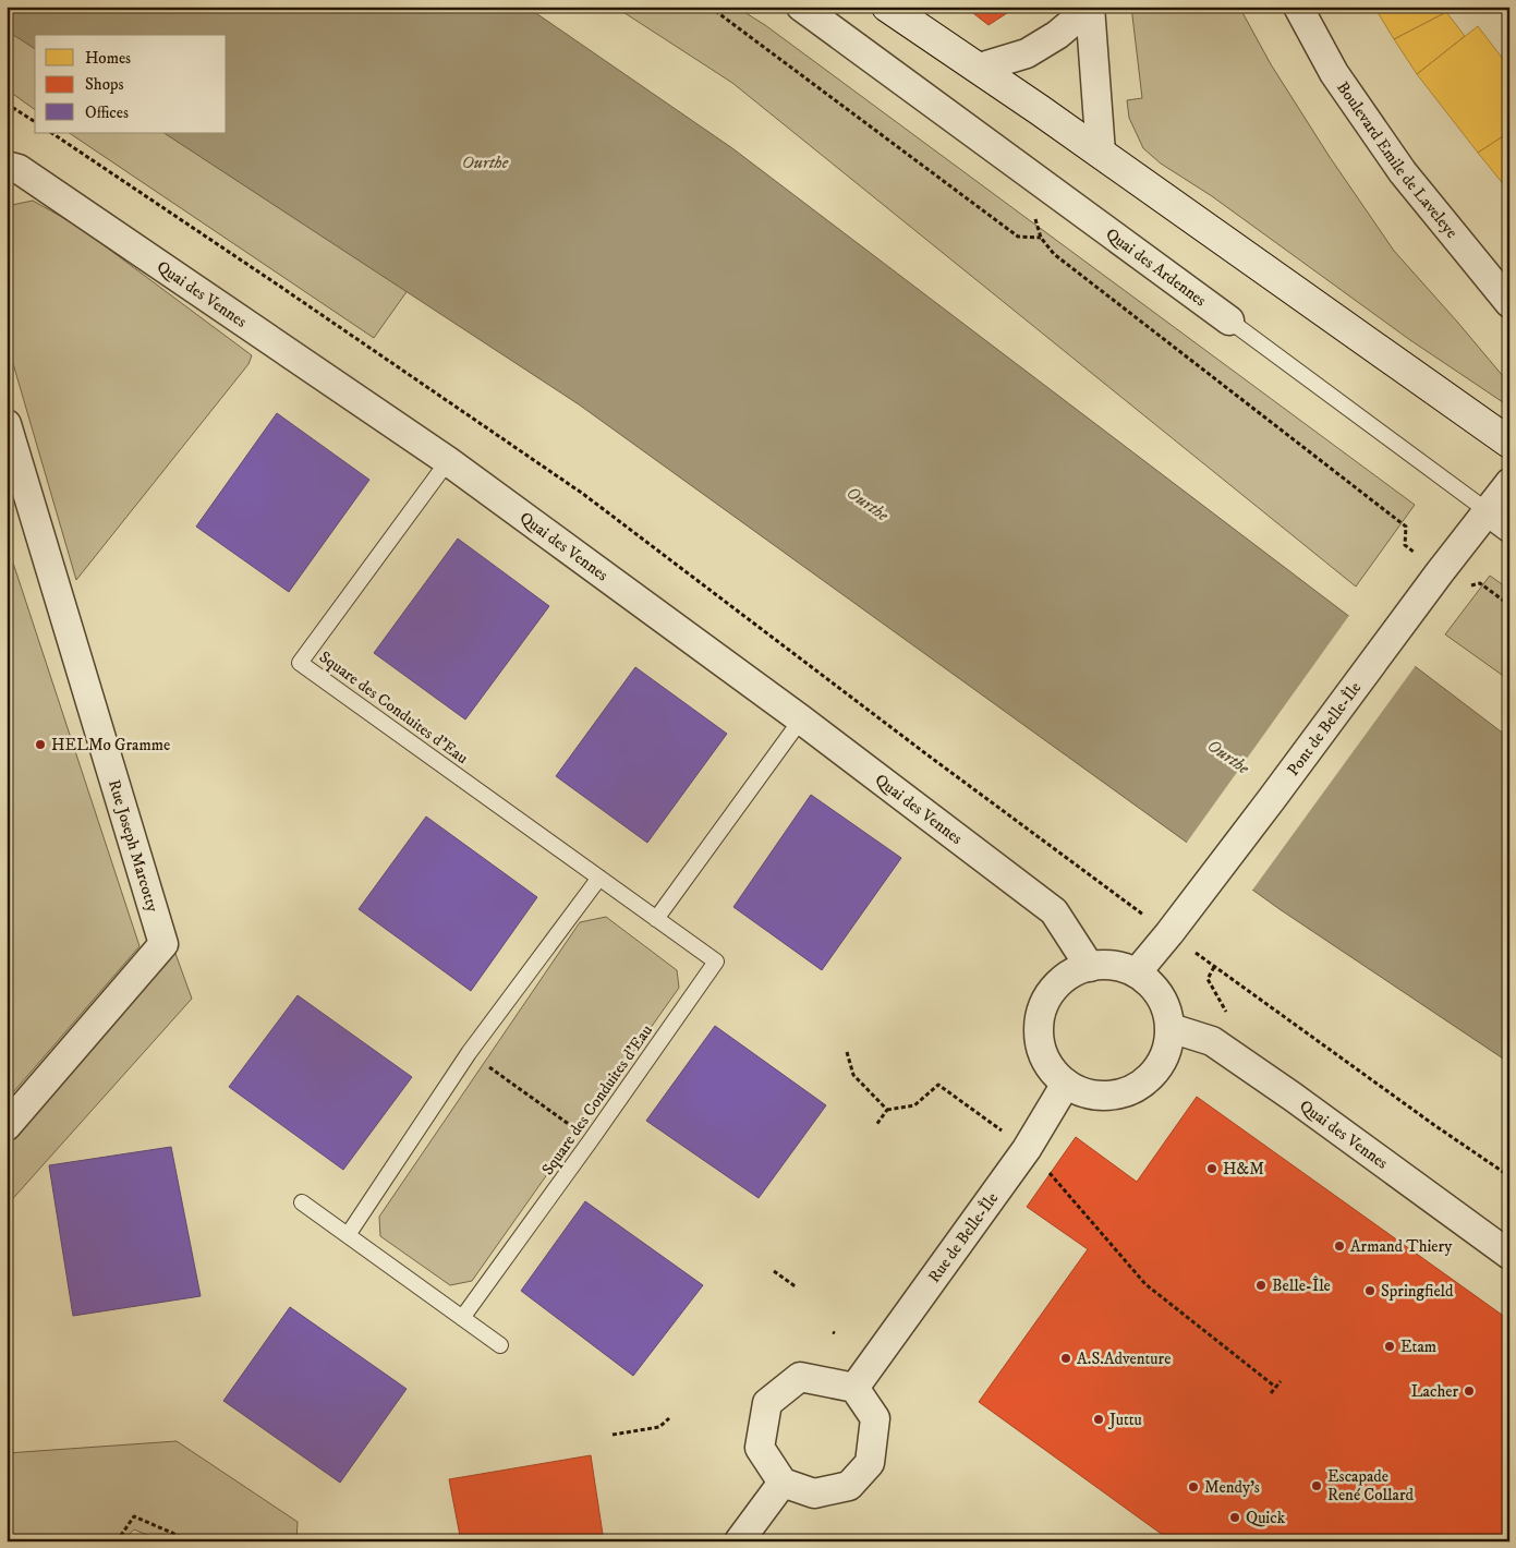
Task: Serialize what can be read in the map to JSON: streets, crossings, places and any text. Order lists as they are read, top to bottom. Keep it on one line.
{"streets":{"street":["Boulevard Emile de Laveleye","Quai des Ardennes","Quai des Vennes","Pont de Belle-Île","Rue Joseph Marcotty","Rue de Belle-Île"],"lane":["Square des Conduites d'Eau"]},"crossings":[["Quai des Ardennes","Pont de Belle-Île"],["Quai des Vennes","Square des Conduites d'Eau"],["Quai des Vennes","Pont de Belle-Île"],["Quai des Vennes","Rue de Belle-Île"],["Pont de Belle-Île","Rue de Belle-Île"]],"water":["Ourthe"],"places":["HELMo Gramme","H&M","Armand Thiery","Belle-Île","Springfield","Etam","A.S.Adventure","Lacher","Juttu","Escapade René Collard","Mendy's","Quick"],"legend":["Homes","Shops","Offices"]}
